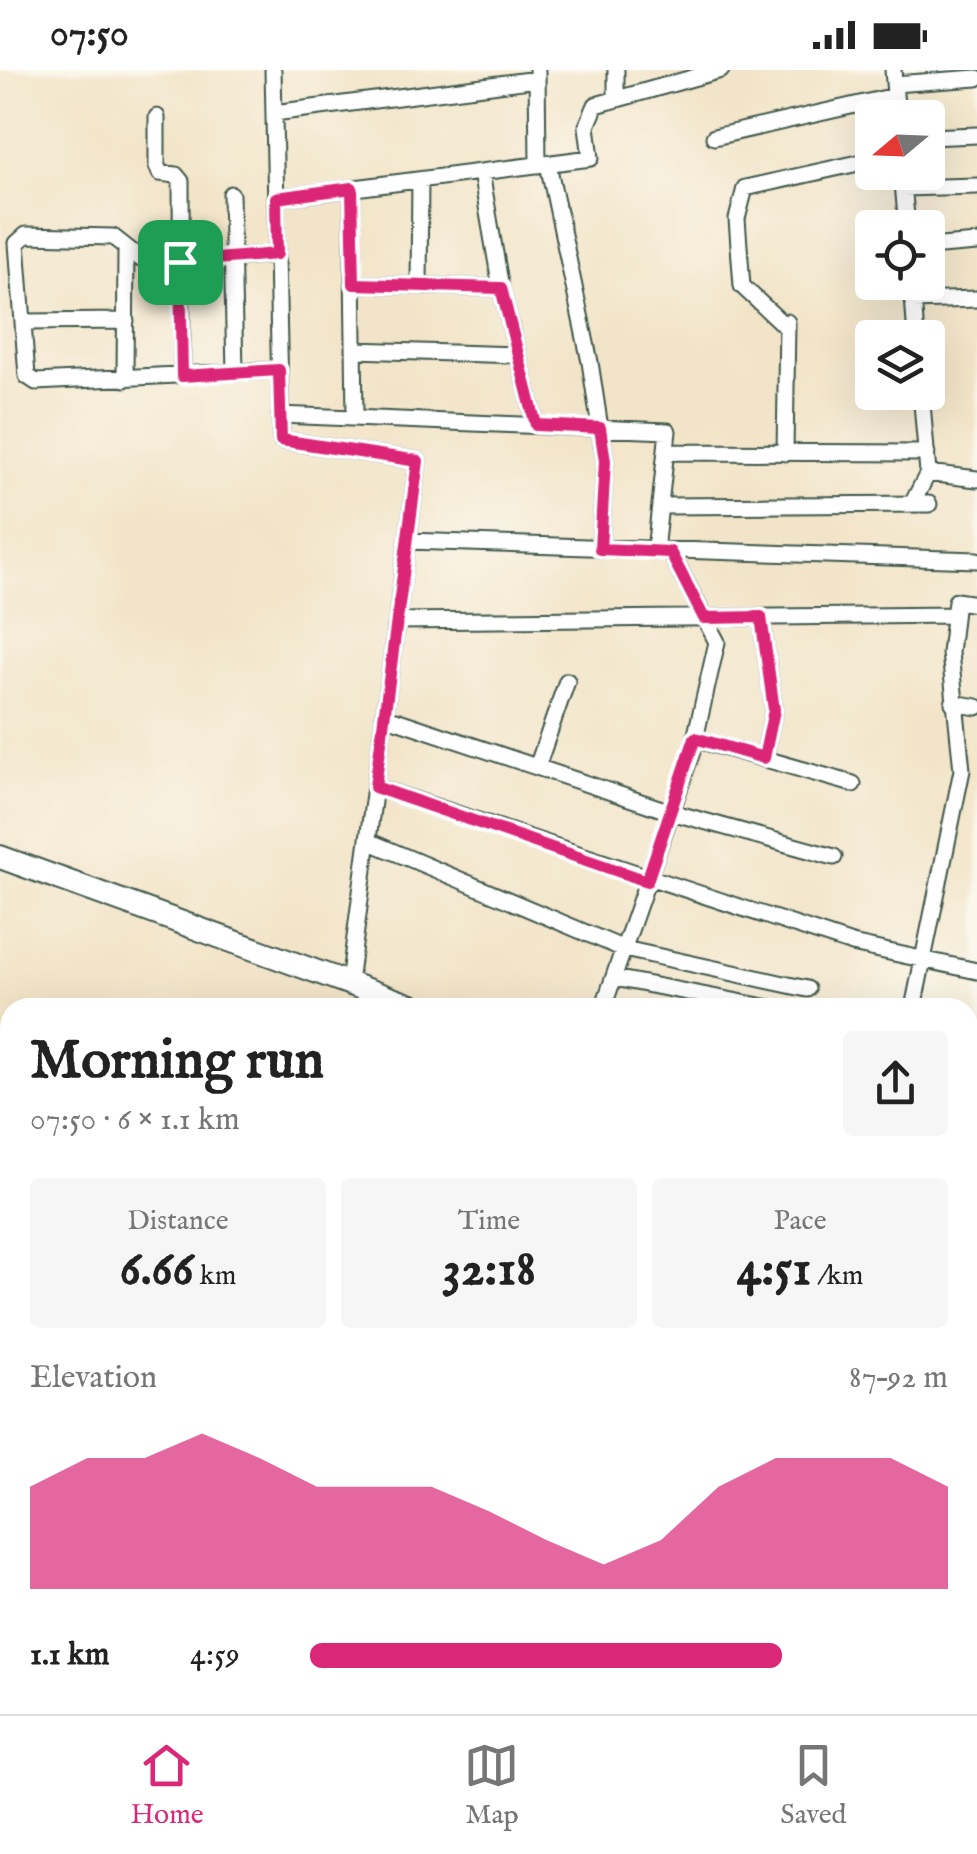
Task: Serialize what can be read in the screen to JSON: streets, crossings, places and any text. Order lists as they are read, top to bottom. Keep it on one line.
{"north":"left","page":{"status":"07:50","heading":["Morning run","07:50 · 6 × 1.1 km"],"stats":[["Distance","6.66 km"],["Time","32:18"],["Pace","4:51 /km"]],"chart":["Elevation","87–92 m"],"list":[{"name":"1.1 km","note":"4:59"}],"tabs":["Home","Map","Saved"]}}
